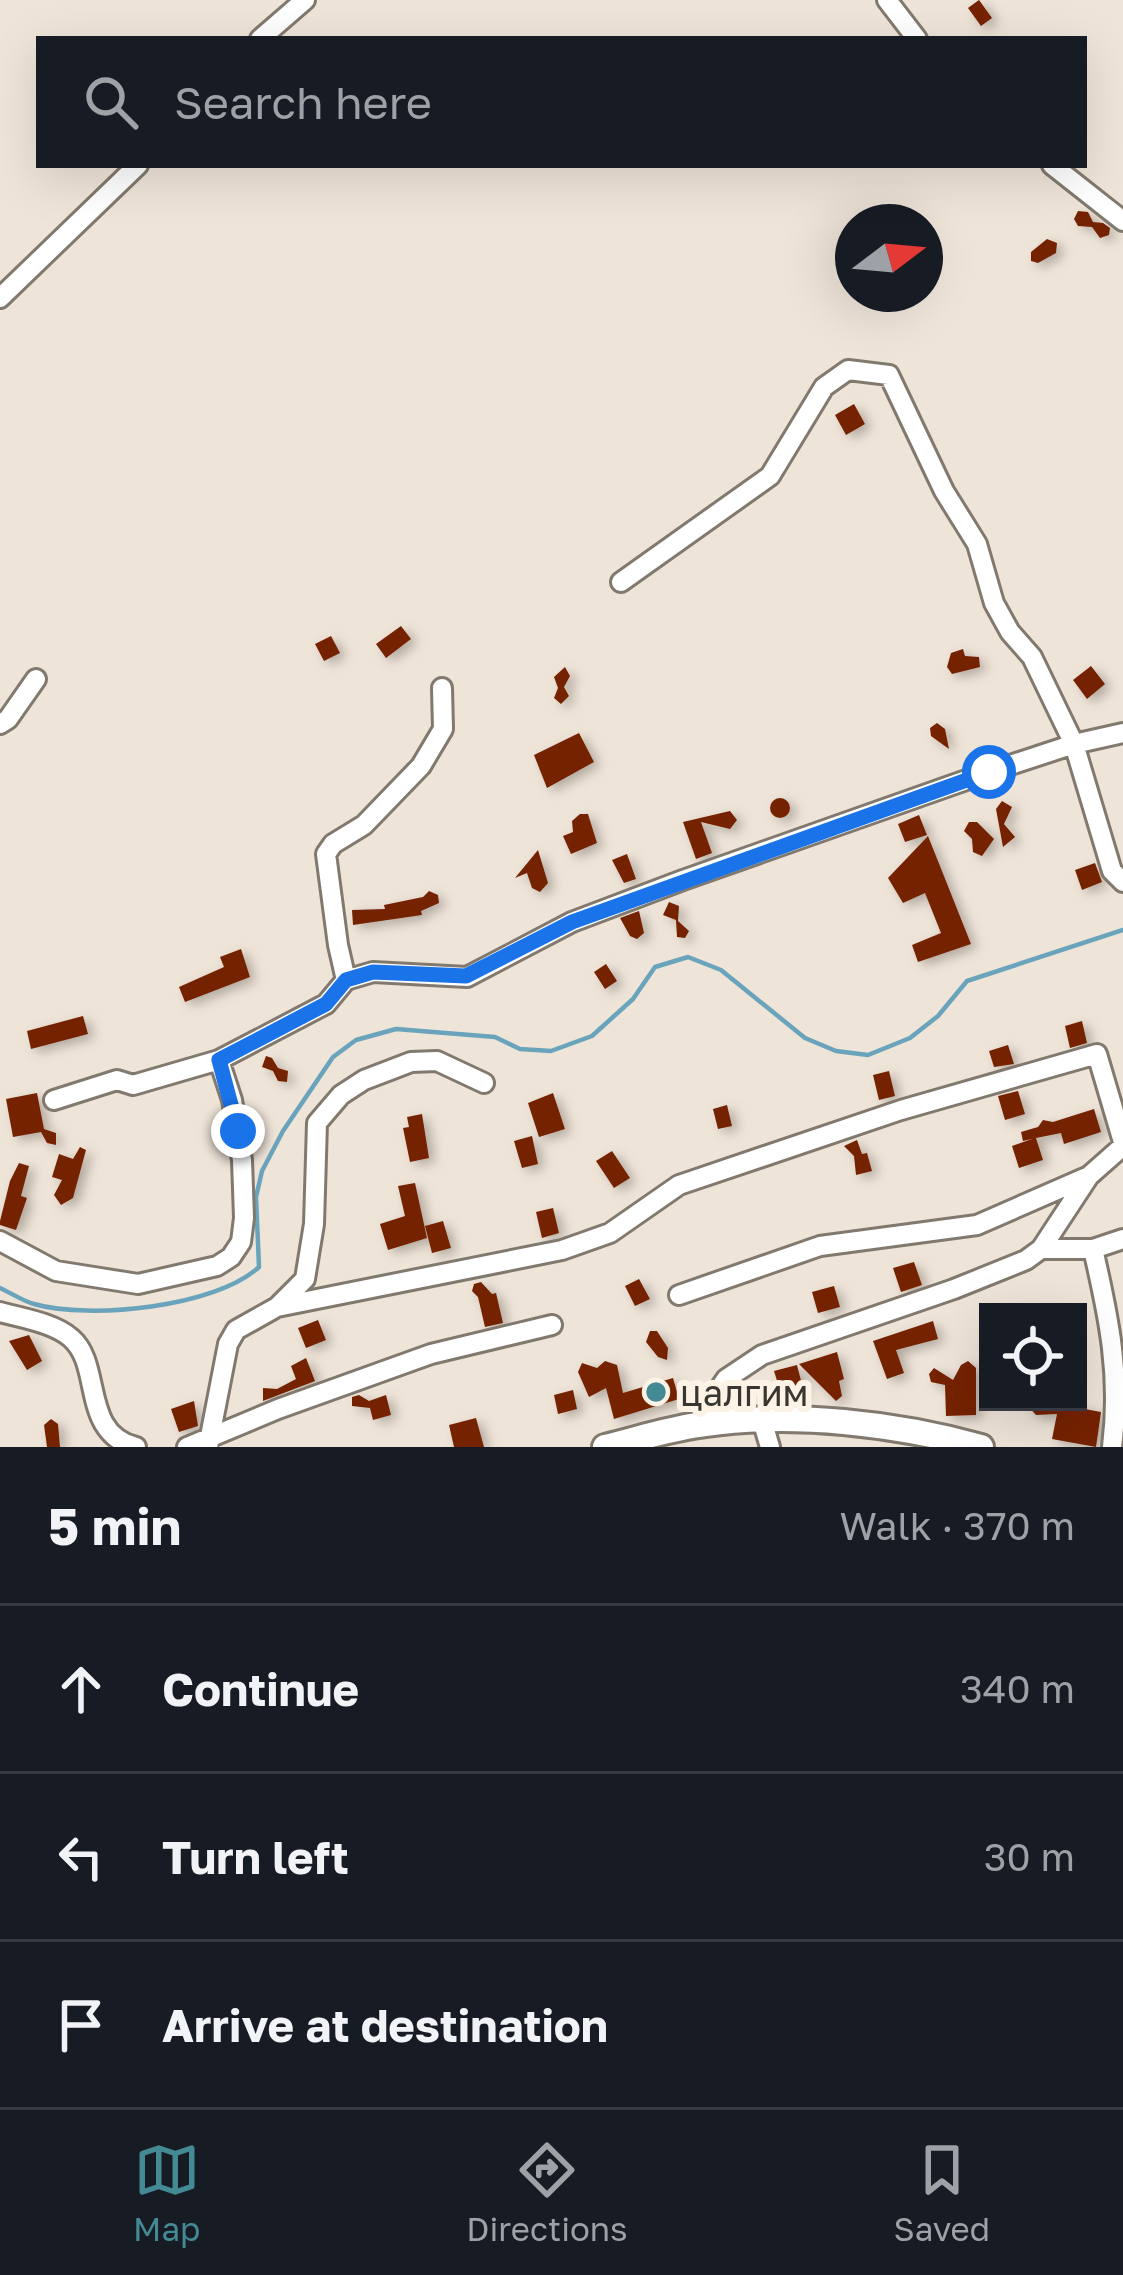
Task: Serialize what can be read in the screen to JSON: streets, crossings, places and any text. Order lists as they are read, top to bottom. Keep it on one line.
{"places":["цалгим"],"north":"right","page":{"search":"Search here","heading":["5 min","Walk · 370 m"],"list":[["Continue","340 m"],["Turn left","30 m"],"Arrive at destination"],"nav":["Map","Directions","Saved"]}}
